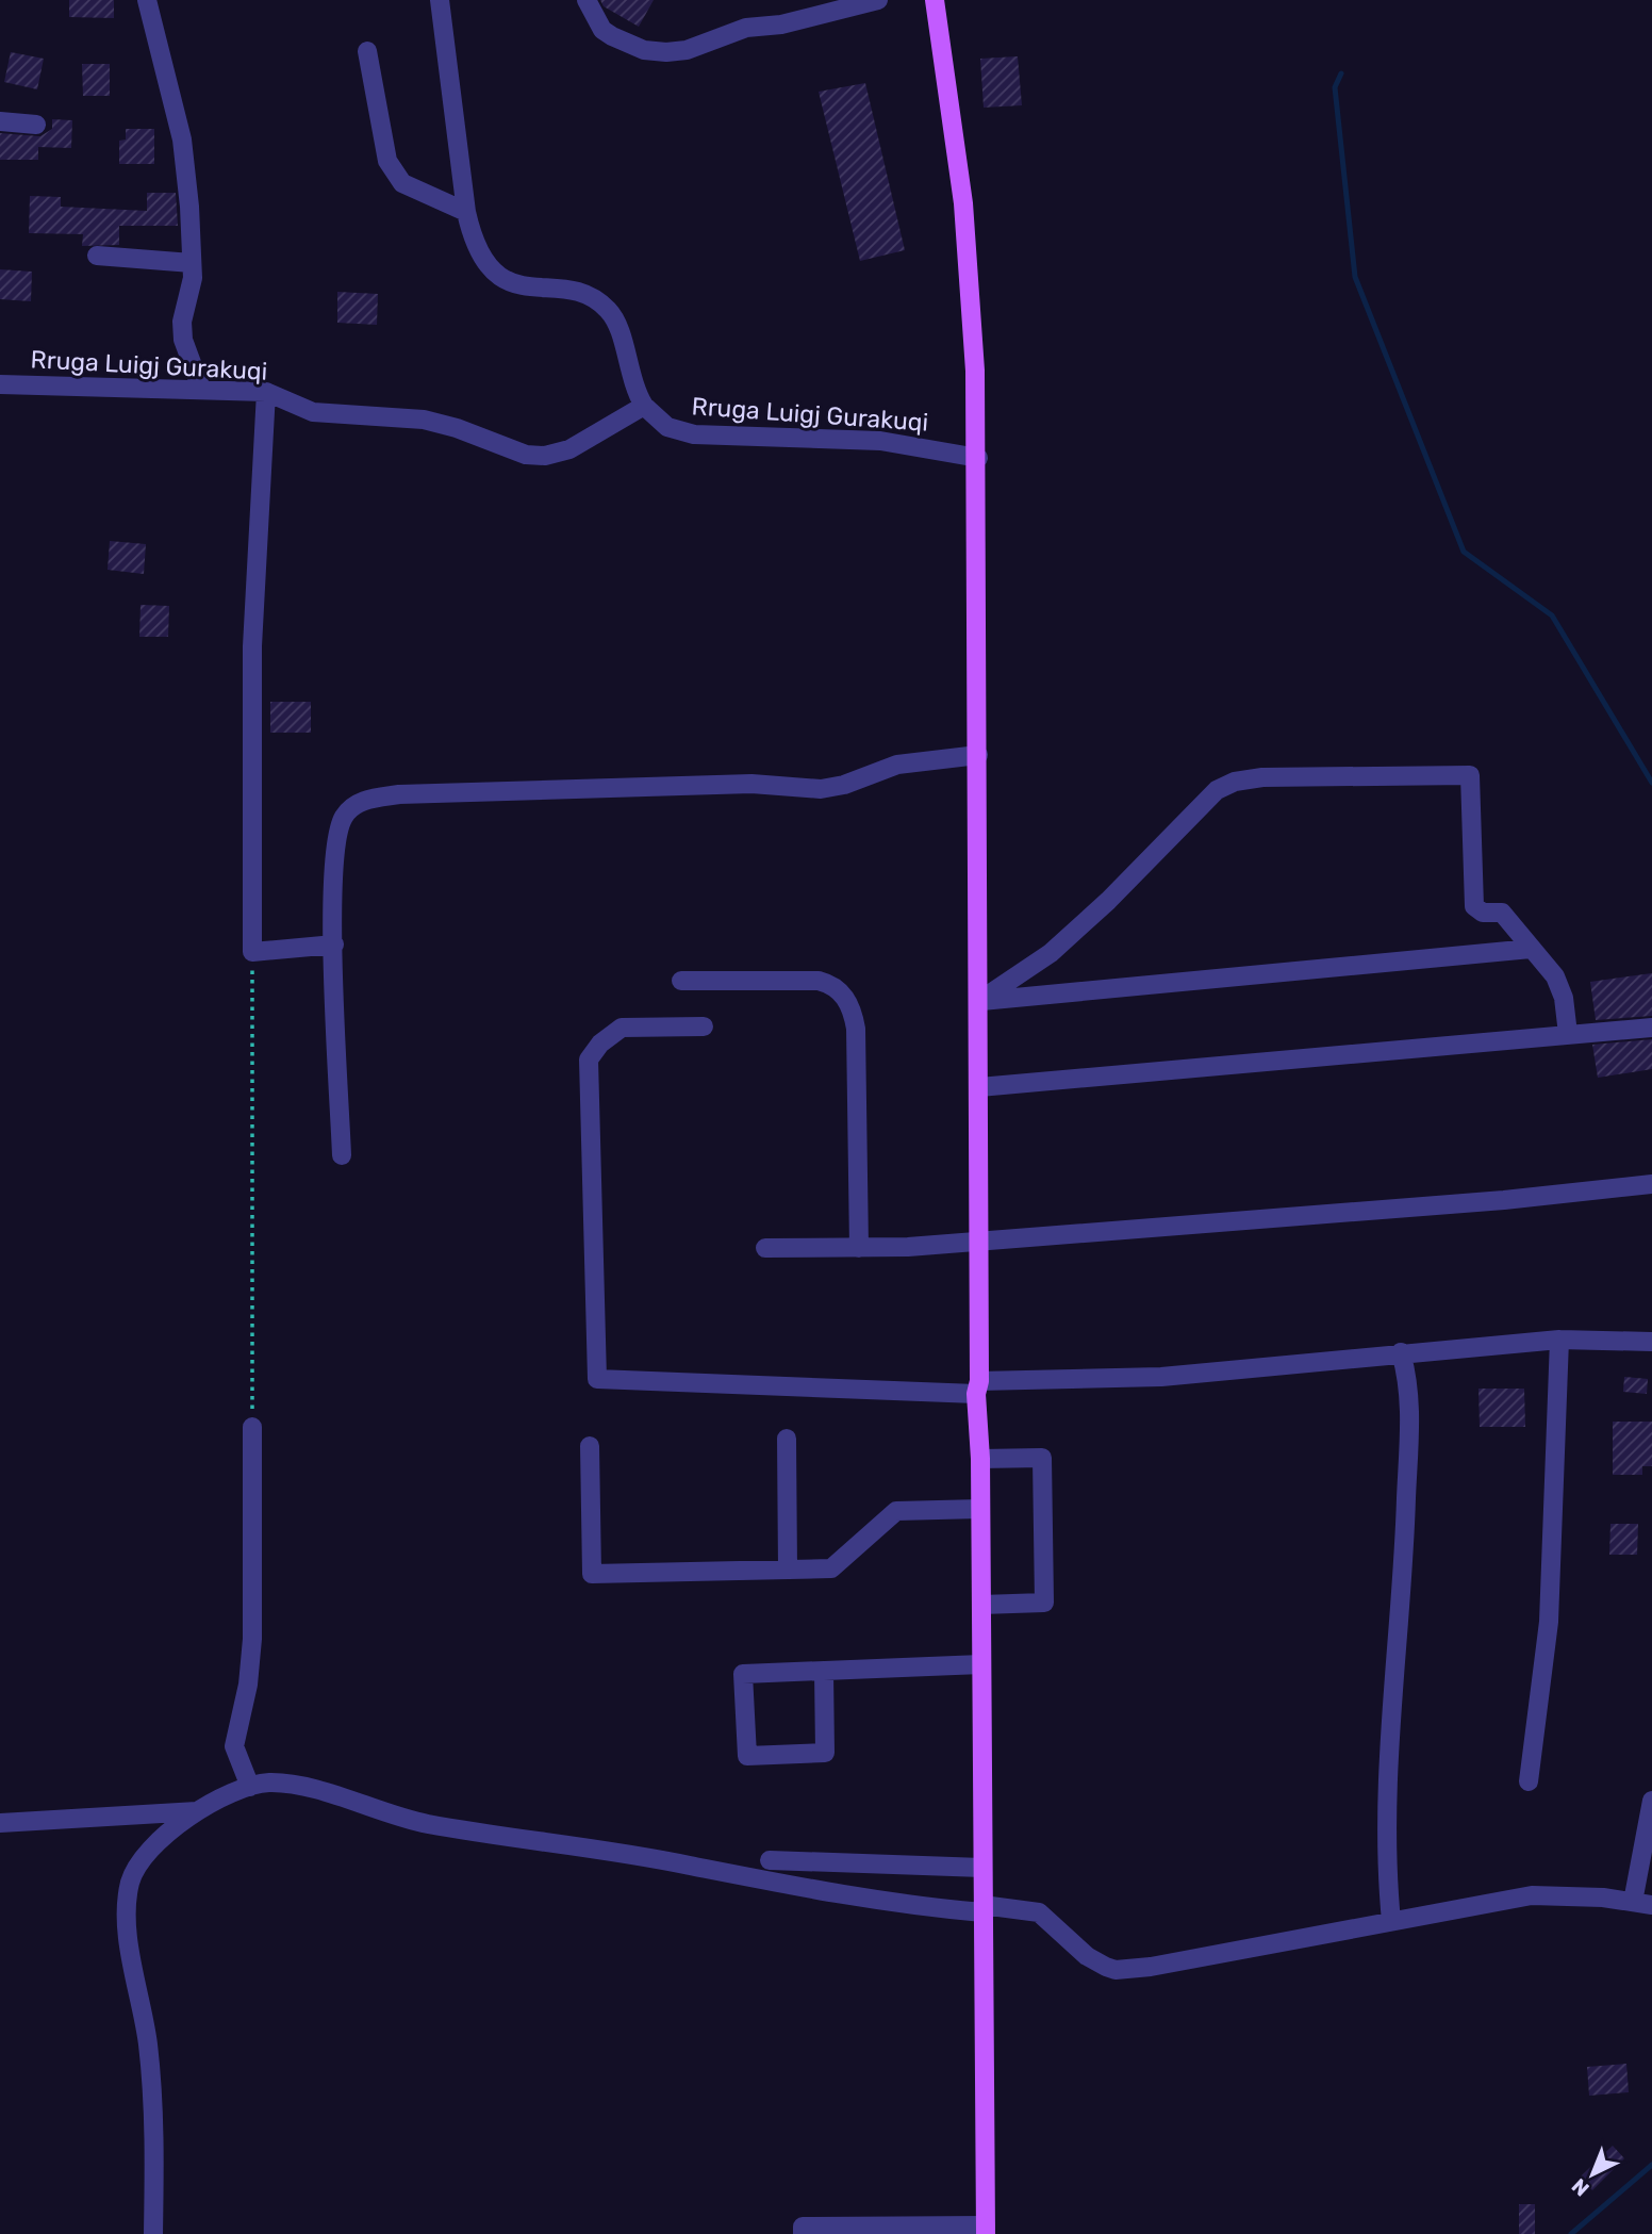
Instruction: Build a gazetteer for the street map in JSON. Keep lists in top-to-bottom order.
{
  "streets": {
    "street": ["Rruga Luigj Gurakuqi"]
  },
  "north": "bottom left"
}
